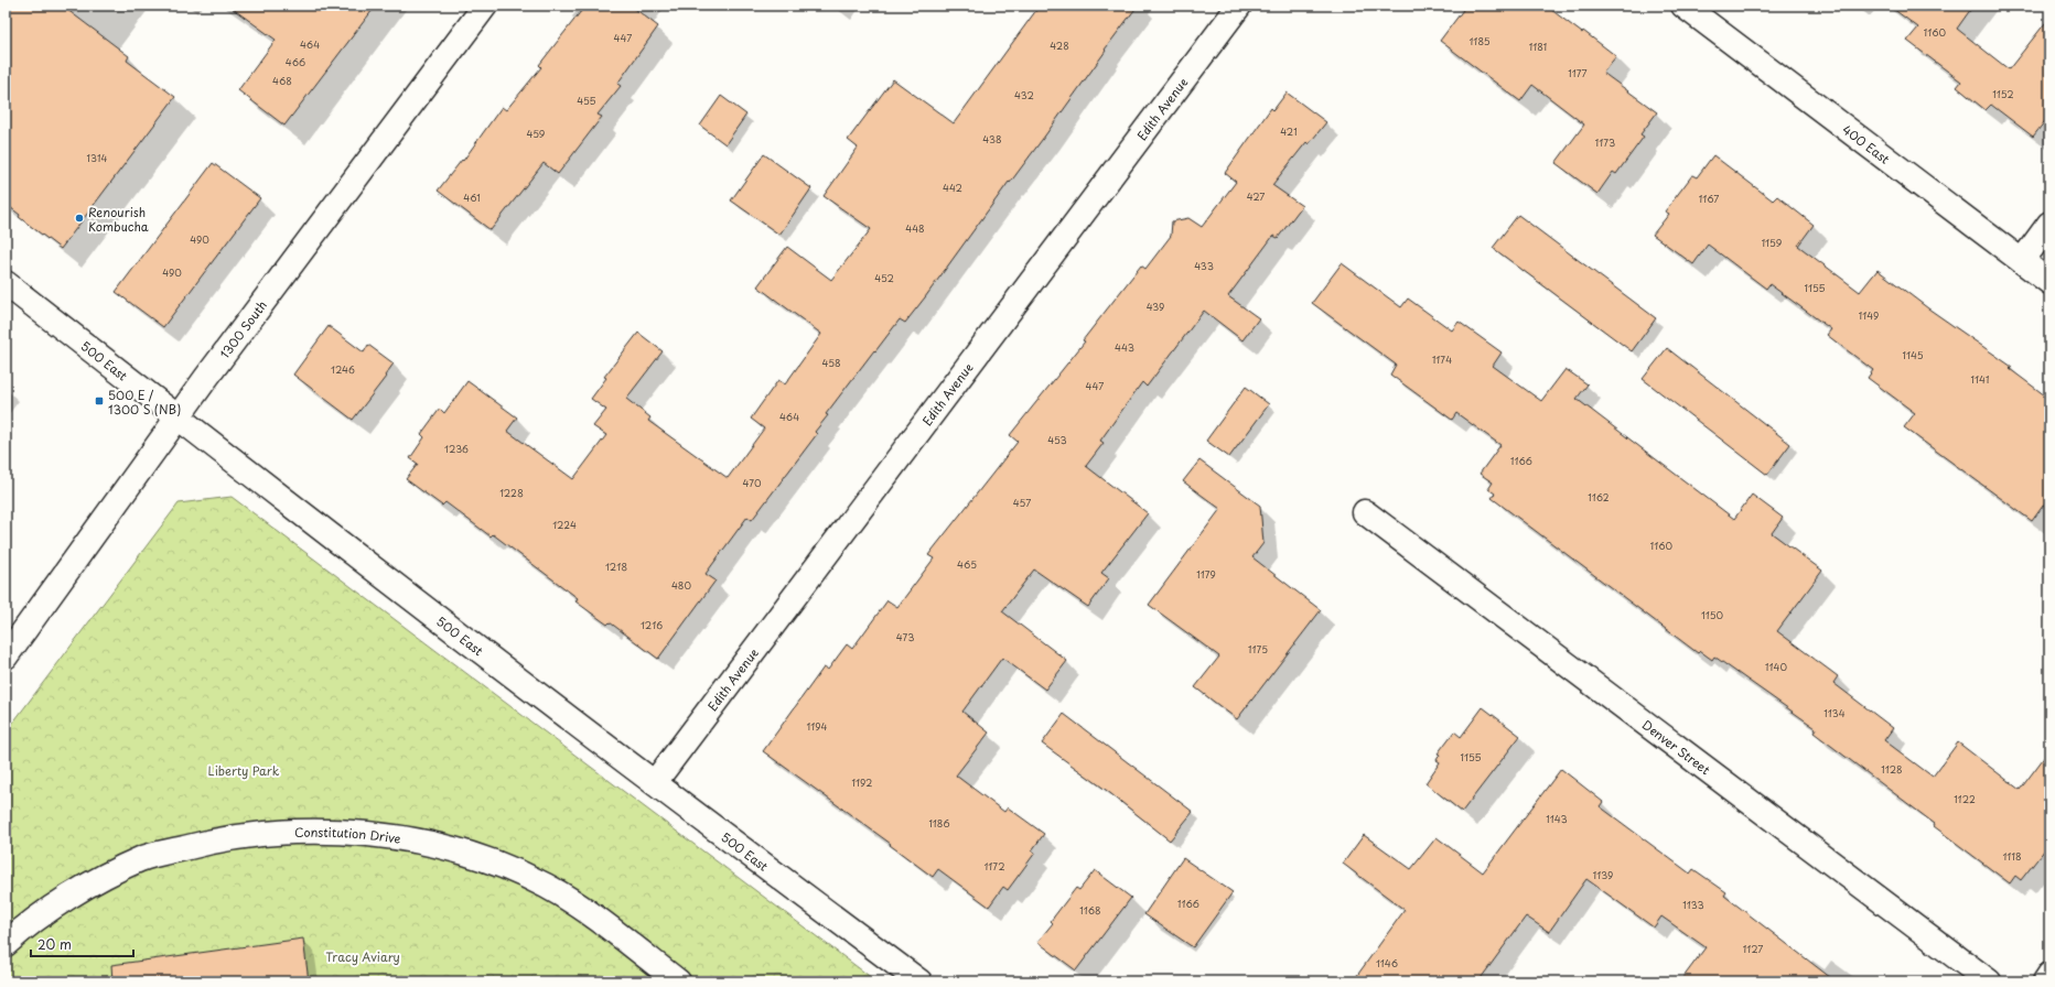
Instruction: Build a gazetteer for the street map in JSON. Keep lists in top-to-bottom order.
{
  "streets": {
    "street": [
      "Edith Avenue",
      "400 East",
      "1300 South",
      "500 East",
      "Denver Street",
      "Constitution Drive"
    ]
  },
  "crossings": [
    ["Edith Avenue", "500 East"],
    ["1300 South", "500 East"]
  ],
  "parks": ["Liberty Park", "Tracy Aviary"],
  "places": {
    "other": ["Renourish Kombucha"],
    "transit": ["500 E / 1300 S (NB)"]
  },
  "house_numbers": [
    "1160",
    "447",
    "1185",
    "464",
    "428",
    "1181",
    "466",
    "1177",
    "468",
    "1152",
    "432",
    "455",
    "421",
    "459",
    "438",
    "1173",
    "1314",
    "442",
    "427",
    "461",
    "1167",
    "448",
    "490",
    "1159",
    "433",
    "490",
    "452",
    "1155",
    "439",
    "1149",
    "443",
    "1145",
    "1174",
    "458",
    "1246",
    "1141",
    "447",
    "464",
    "453",
    "1236",
    "1166",
    "470",
    "1228",
    "1162",
    "457",
    "1224",
    "1160",
    "465",
    "1218",
    "1179",
    "480",
    "1150",
    "1216",
    "473",
    "1175",
    "1140",
    "1134",
    "1194",
    "1155",
    "1128",
    "1192",
    "1122",
    "1143",
    "1186",
    "1118",
    "1172",
    "1139",
    "1166",
    "1133",
    "1168",
    "1127",
    "1146"
  ],
  "scale_bar": "20 m"
}
